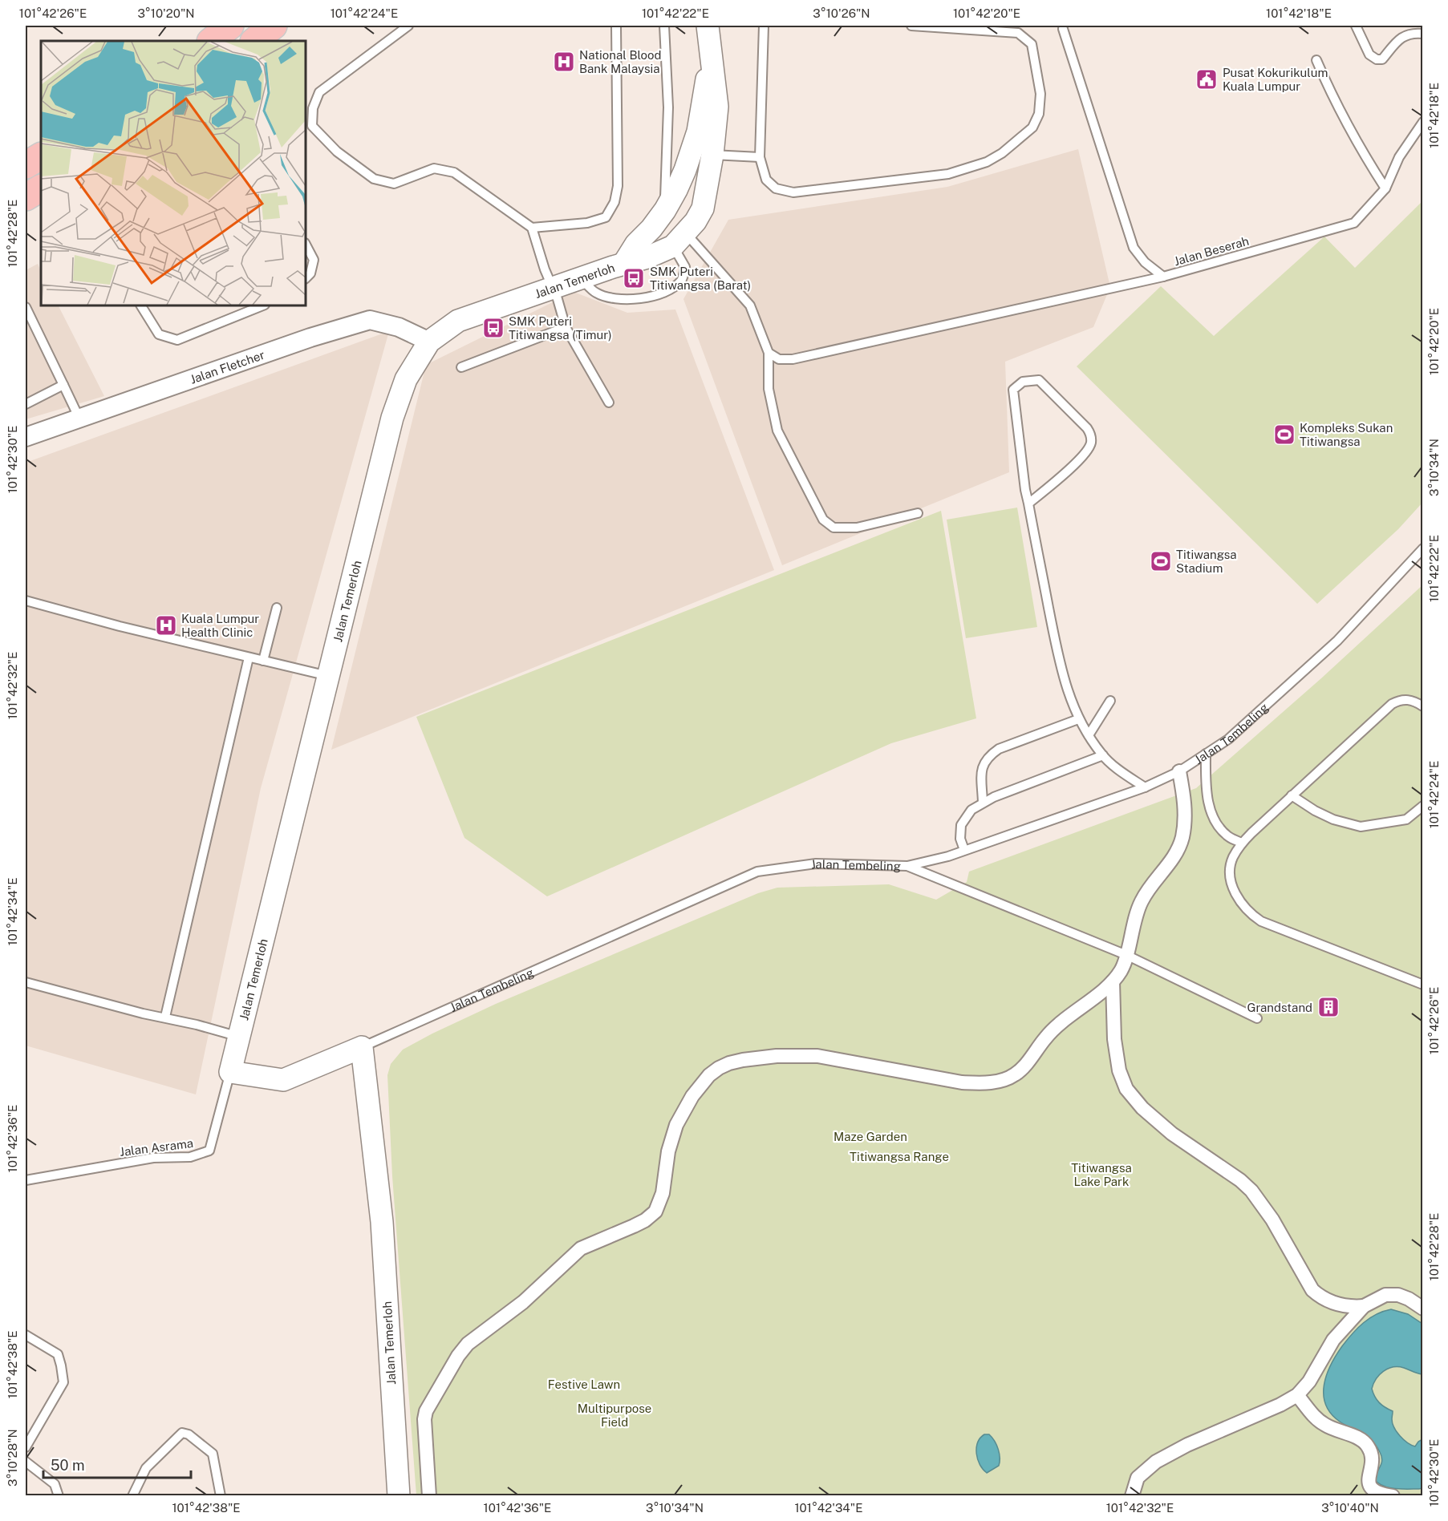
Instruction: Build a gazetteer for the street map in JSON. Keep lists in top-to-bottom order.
{
  "streets": {
    "street": ["Jalan Temerloh", "Jalan Fletcher", "Jalan Tembeling"],
    "lane": ["Jalan Beserah", "Jalan Asrama"]
  },
  "crossings": [
    ["Jalan Temerloh", "Jalan Fletcher"],
    ["Jalan Temerloh", "Jalan Tembeling"],
    ["Jalan Temerloh", "Jalan Asrama"],
    ["Jalan Tembeling", "Jalan Asrama"]
  ],
  "parks": [
    "Maze Garden",
    "Titiwangsa Range",
    "Titiwangsa Lake Park",
    "Festive Lawn",
    "Multipurpose Field"
  ],
  "places": {
    "hospital": ["National Blood Bank Malaysia", "Kuala Lumpur Health Clinic"],
    "public building": ["Pusat Kokurikulum Kuala Lumpur"],
    "bus stop": ["SMK Puteri Titiwangsa (Barat)", "SMK Puteri Titiwangsa (Timur)"],
    "sports": ["Kompleks Sukan Titiwangsa", "Titiwangsa Stadium"],
    "building": ["Grandstand"]
  },
  "scale_bar": "50 m",
  "coordinates": [
    "101°42'26\"E",
    "3°10'20\"N",
    "101°42'24\"E",
    "101°42'22\"E",
    "3°10'26\"N",
    "101°42'20\"E",
    "101°42'18\"E",
    "101°42'28\"E",
    "101°42'30\"E",
    "3°10'34\"N",
    "101°42'32\"E",
    "101°42'34\"E",
    "101°42'36\"E",
    "101°42'38\"E",
    "3°10'28\"N",
    "3°10'40\"N"
  ]
}
